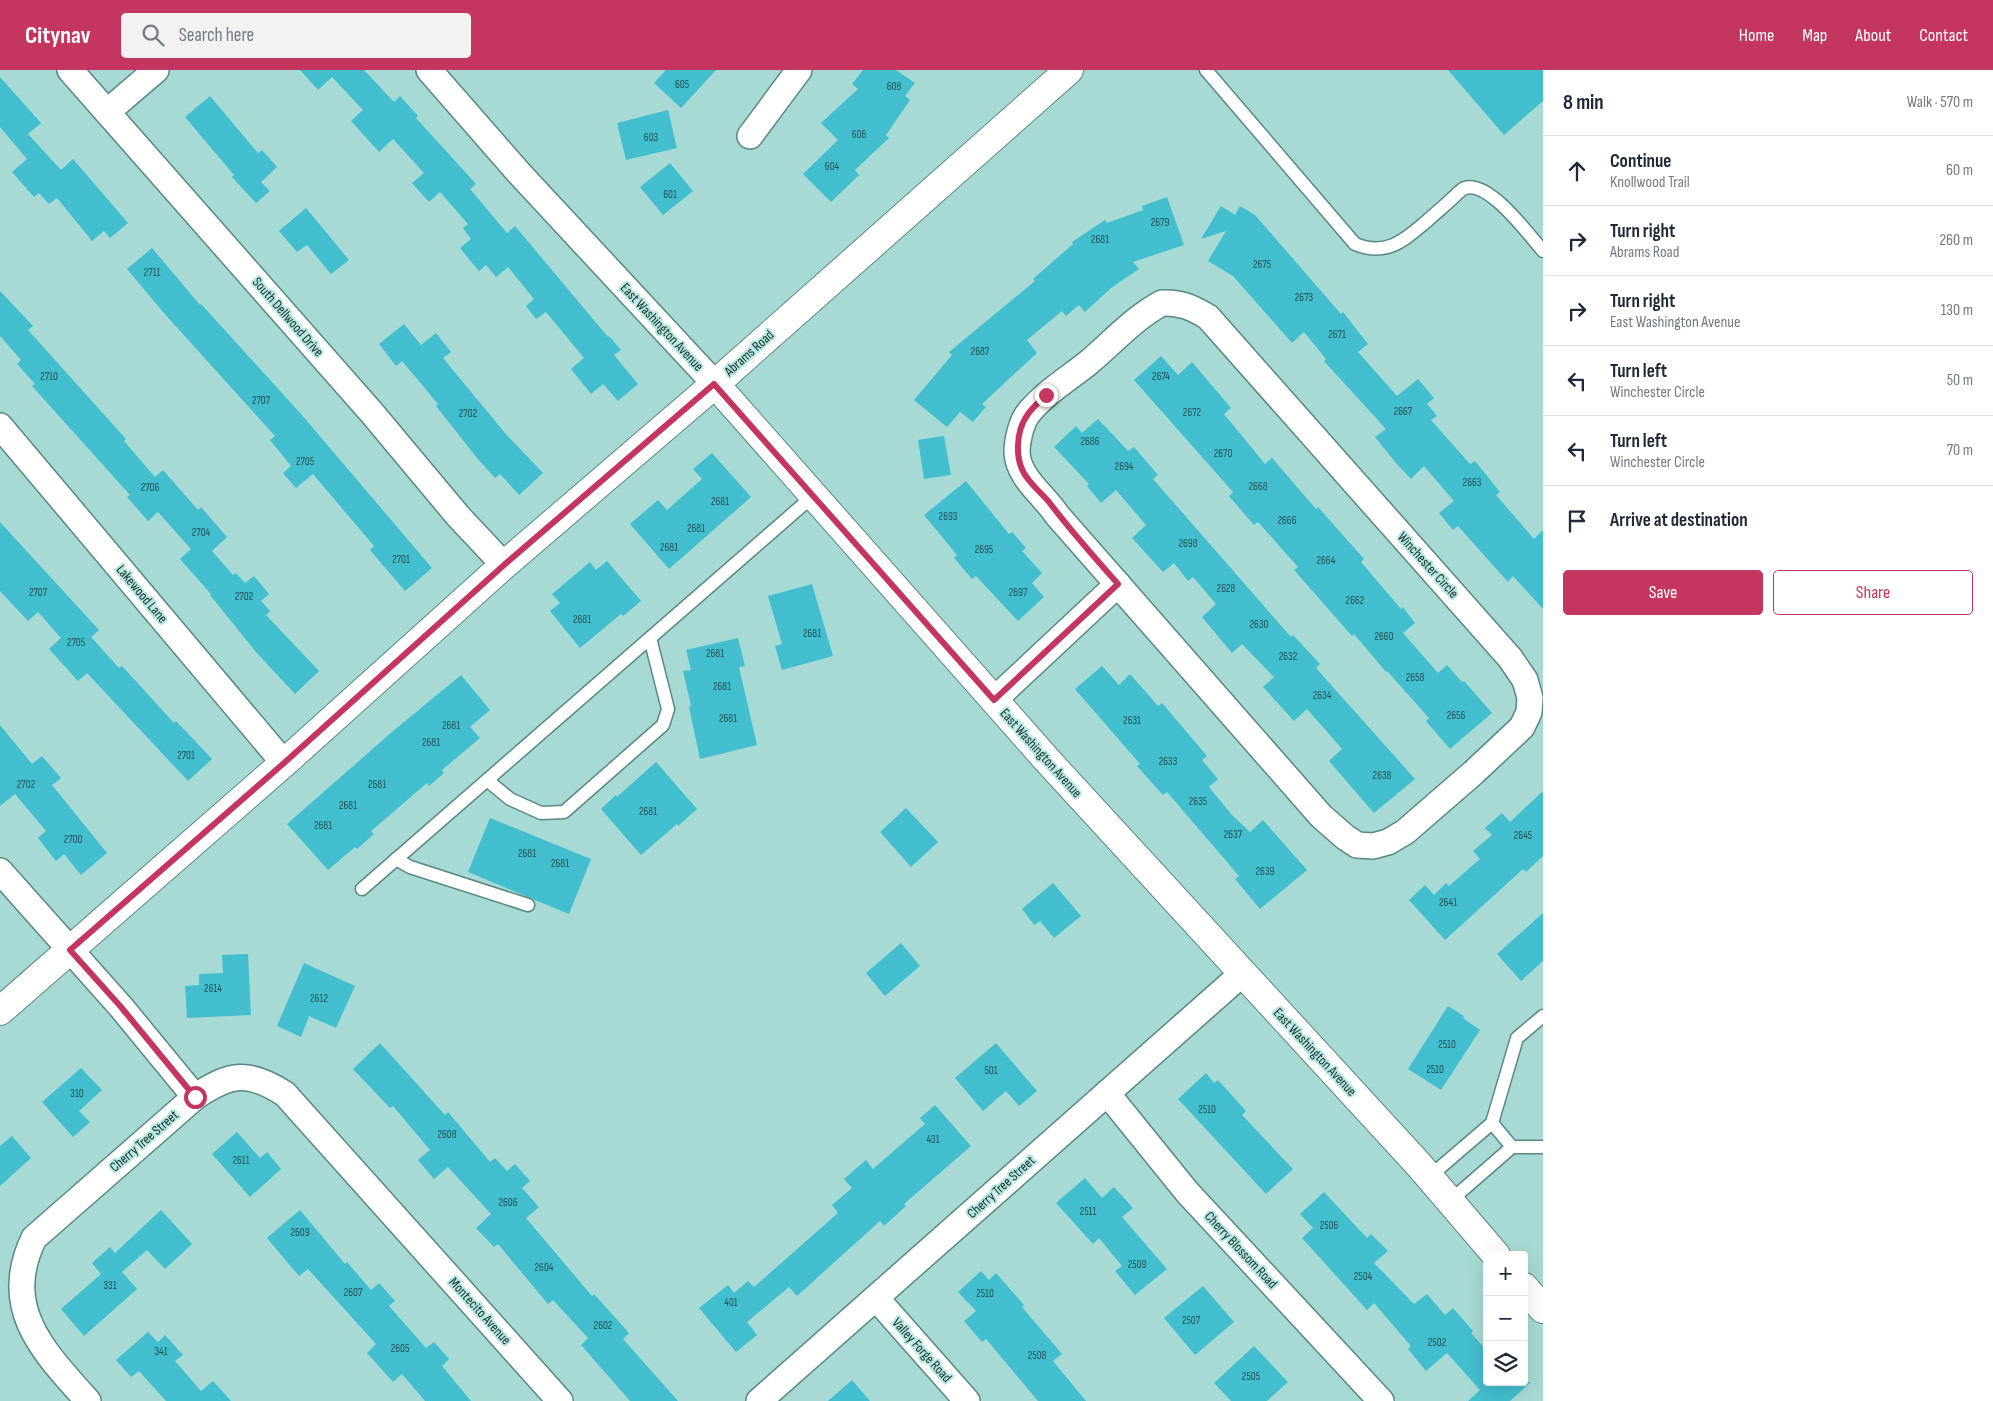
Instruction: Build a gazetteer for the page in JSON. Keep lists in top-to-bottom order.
{
  "streets": {
    "street": [
      "South Dellwood Drive",
      "East Washington Avenue",
      "Abrams Road",
      "Winchester Circle",
      "Lakewood Lane",
      "Cherry Tree Street",
      "Cherry Blossom Road",
      "Montecito Avenue",
      "Valley Forge Road"
    ]
  },
  "crossings": [
    ["South Dellwood Drive", "Abrams Road"],
    ["East Washington Avenue", "Abrams Road"],
    ["East Washington Avenue", "Cherry Tree Street"],
    ["Abrams Road", "Lakewood Lane"],
    ["Cherry Tree Street", "Cherry Blossom Road"],
    ["Cherry Tree Street", "Montecito Avenue"],
    ["Cherry Tree Street", "Valley Forge Road"]
  ],
  "house_numbers": [
    "605",
    "608",
    "606",
    "603",
    "604",
    "601",
    "2679",
    "2681",
    "2675",
    "2711",
    "2673",
    "2671",
    "2687",
    "2710",
    "2674",
    "2707",
    "2667",
    "2672",
    "2702",
    "2686",
    "2670",
    "2705",
    "2694",
    "2663",
    "2668",
    "2706",
    "2681",
    "2693",
    "2666",
    "2681",
    "2704",
    "2698",
    "2681",
    "2695",
    "2701",
    "2664",
    "2628",
    "2707",
    "2697",
    "2702",
    "2662",
    "2681",
    "2630",
    "2681",
    "2660",
    "2705",
    "2681",
    "2632",
    "2658",
    "2681",
    "2634",
    "2656",
    "2681",
    "2631",
    "2681",
    "2681",
    "2701",
    "2633",
    "2638",
    "2702",
    "2681",
    "2635",
    "2681",
    "2681",
    "2681",
    "2637",
    "2645",
    "2700",
    "2681",
    "2681",
    "2639",
    "2641",
    "2614",
    "2612",
    "2510",
    "2510",
    "501",
    "310",
    "2510",
    "2608",
    "431",
    "2611",
    "2606",
    "2511",
    "2506",
    "2609",
    "2509",
    "2604",
    "2504",
    "331",
    "2607",
    "2510",
    "401",
    "2507",
    "2602",
    "2502",
    "2605",
    "341",
    "2508",
    "2505"
  ],
  "page": {
    "header": "Citynav",
    "search": "Search here",
    "nav": [
      "Home",
      "Map",
      "About",
      "Contact"
    ],
    "heading": ["8 min", "Walk · 570 m"],
    "list": [
      ["Continue", "Knollwood Trail", "60 m"],
      ["Turn right", "Abrams Road", "260 m"],
      ["Turn right", "East Washington Avenue", "130 m"],
      ["Turn left", "Winchester Circle", "50 m"],
      ["Turn left", "Winchester Circle", "70 m"],
      "Arrive at destination"
    ],
    "buttons": ["Save", "Share"],
    "map_buttons": ["+", "−"]
  }
}
